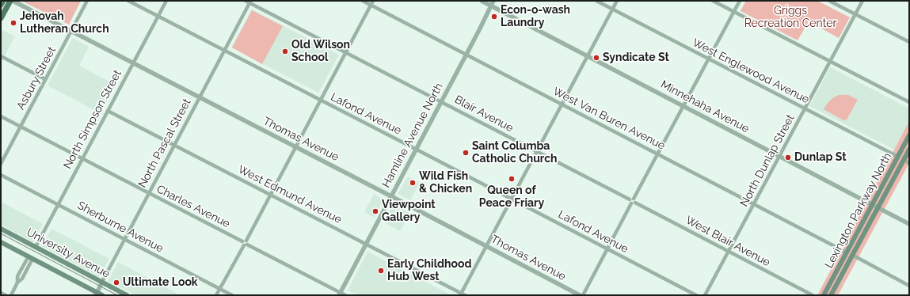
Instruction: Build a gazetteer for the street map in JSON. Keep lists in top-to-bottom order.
{
  "streets": {
    "main road": ["Lexington Parkway North", "University Avenue"],
    "street": [
      "West Englewood Avenue",
      "Asbury Street",
      "Minnehaha Avenue",
      "Lafond Avenue",
      "Blair Avenue",
      "West Van Buren Avenue",
      "North Simpson Street",
      "Hamline Avenue North",
      "Thomas Avenue",
      "North Pascal Street",
      "North Dunlap Street",
      "West Edmund Avenue",
      "Charles Avenue",
      "Sherburne Avenue",
      "West Blair Avenue"
    ]
  },
  "crossings": [
    ["West Englewood Avenue", "North Dunlap Street"],
    ["West Englewood Avenue", "Lexington Parkway North"],
    ["Asbury Street", "Thomas Avenue"],
    ["Asbury Street", "Charles Avenue"],
    ["Minnehaha Avenue", "Hamline Avenue North"],
    ["Minnehaha Avenue", "North Dunlap Street"],
    ["Minnehaha Avenue", "Lexington Parkway North"],
    ["Lafond Avenue", "North Simpson Street"],
    ["Lafond Avenue", "Hamline Avenue North"],
    ["Lafond Avenue", "North Pascal Street"],
    ["Blair Avenue", "Hamline Avenue North"],
    ["Blair Avenue", "North Pascal Street"],
    ["Blair Avenue", "West Blair Avenue"],
    ["West Van Buren Avenue", "Hamline Avenue North"],
    ["West Van Buren Avenue", "North Dunlap Street"],
    ["West Van Buren Avenue", "Lexington Parkway North"],
    ["North Simpson Street", "Thomas Avenue"],
    ["North Simpson Street", "West Edmund Avenue"],
    ["North Simpson Street", "Charles Avenue"],
    ["North Simpson Street", "Sherburne Avenue"],
    ["North Simpson Street", "University Avenue"],
    ["Hamline Avenue North", "Thomas Avenue"],
    ["Hamline Avenue North", "West Edmund Avenue"],
    ["Hamline Avenue North", "Charles Avenue"],
    ["Thomas Avenue", "North Pascal Street"],
    ["North Pascal Street", "West Edmund Avenue"],
    ["North Pascal Street", "Charles Avenue"],
    ["North Pascal Street", "Sherburne Avenue"],
    ["North Pascal Street", "University Avenue"],
    ["North Dunlap Street", "West Blair Avenue"]
  ],
  "parks": ["Griggs Recreation Center"],
  "places": [
    "Econ-o-wash Laundry",
    "Jehovah Lutheran Church",
    "Old Wilson School",
    "Syndicate St",
    "Saint Columba Catholic Church",
    "Dunlap St",
    "Queen of Peace Friary",
    "Wild Fish & Chicken",
    "Viewpoint Gallery",
    "Early Childhood Hub West",
    "Ultimate Look"
  ]
}
